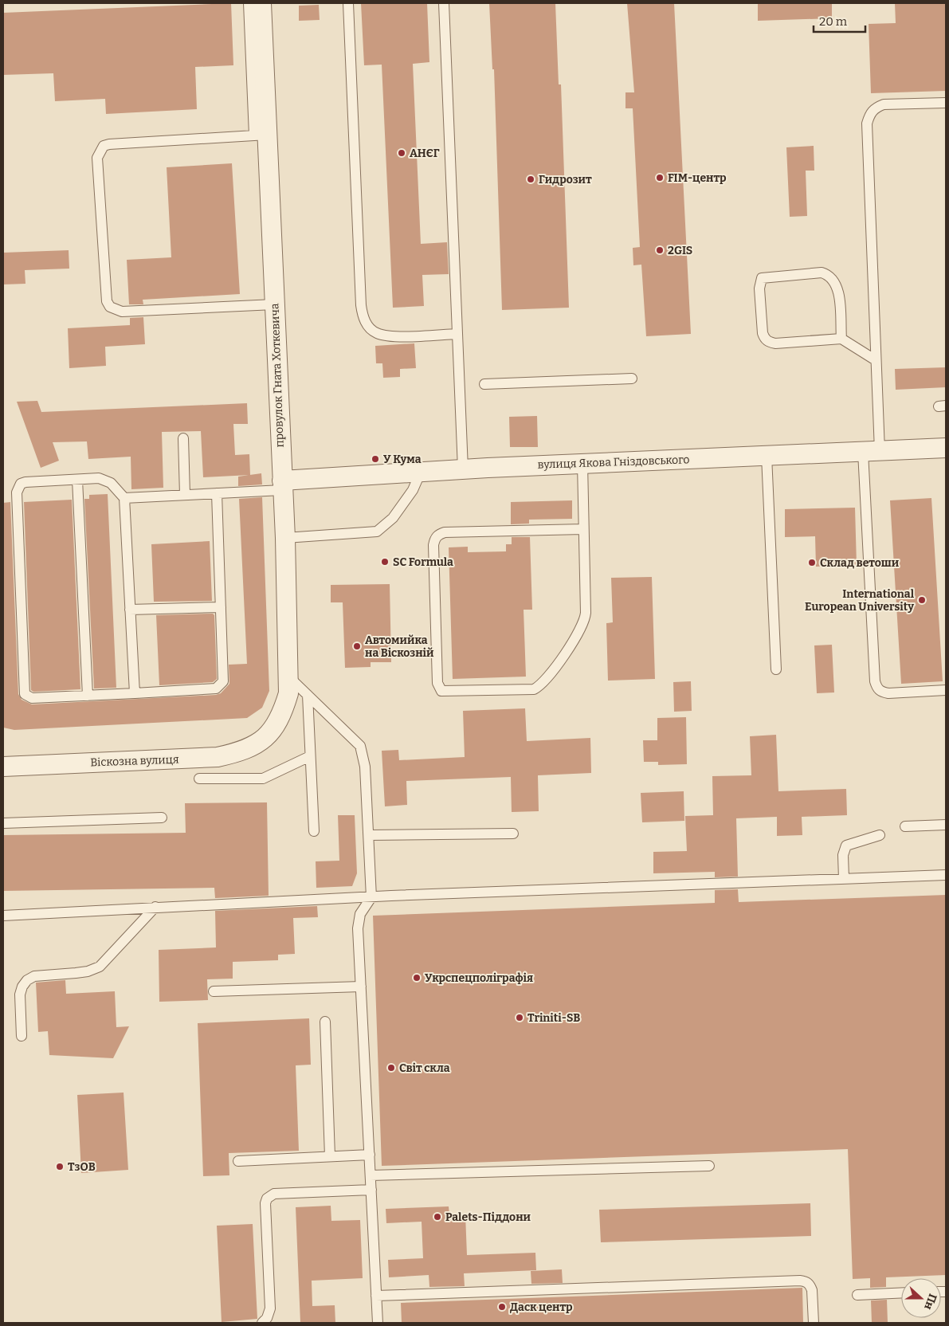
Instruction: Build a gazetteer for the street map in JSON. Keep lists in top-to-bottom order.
{
  "streets": {
    "street": ["провулок Гната Хоткевича", "вулиця Якова Гніздовського", "Віскозна вулиця"]
  },
  "crossings": [
    ["провулок Гната Хоткевича", "вулиця Якова Гніздовського"],
    ["провулок Гната Хоткевича", "Віскозна вулиця"]
  ],
  "places": [
    "АНЄГ",
    "FIM-центр",
    "Гидрозит",
    "2GIS",
    "У Кума",
    "SC Formula",
    "Склад ветоши",
    "International European University",
    "Автомийка на Віскозній",
    "Укрспецполіграфія",
    "Triniti-SB",
    "Світ скла",
    "ТзОВ",
    "Palets-Піддони",
    "Даск центр"
  ],
  "scale_bar": "20 m",
  "north": "right"
}
